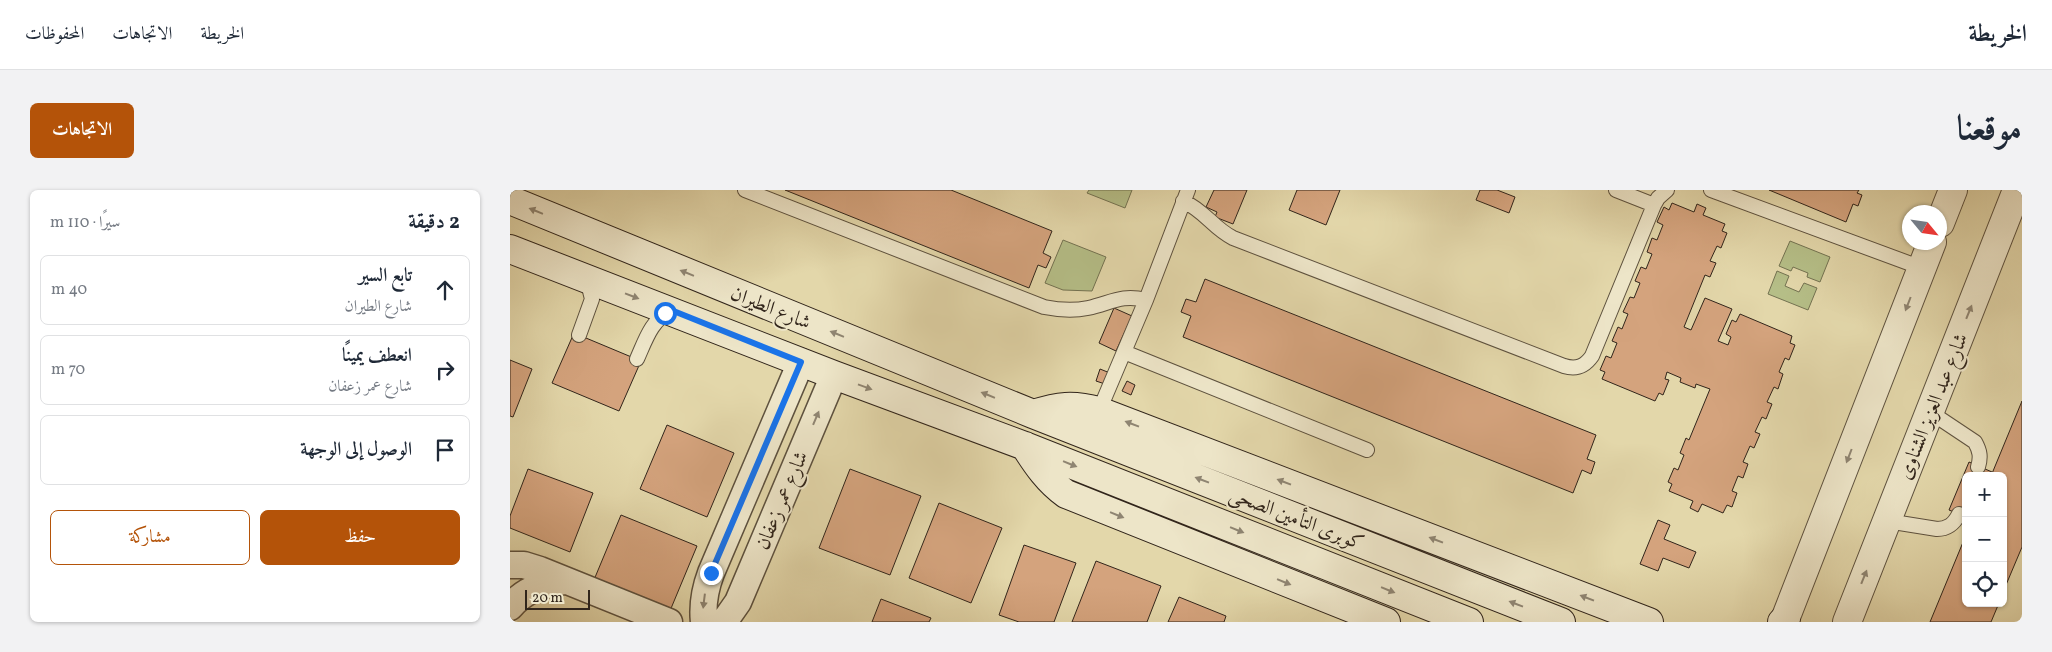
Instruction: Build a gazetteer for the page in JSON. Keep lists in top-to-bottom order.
{
  "streets": {
    "main road": ["شارع الطيران", "شارع عبد العزيز الشناوى", "كوبرى التأمين الصحى"],
    "street": ["شارع عمر زعفان"]
  },
  "crossings": [
    ["شارع الطيران", "شارع عمر زعفان"],
    ["شارع الطيران", "كوبرى التأمين الصحى"]
  ],
  "scale_bar": "20 m",
  "north": "bottom right",
  "page": {
    "header": "الخريطة",
    "nav": ["الخريطة", "الاتجاهات", "المحفوظات"],
    "title": "موقعنا",
    "buttons": [
      "الاتجاهات",
      ["حفظ", "مشاركة"]
    ],
    "heading": ["2 دقيقة", "سيرًا · 110 m"],
    "list": [
      ["تابع السير", "شارع الطيران", "40 m"],
      ["انعطف يمينًا", "شارع عمر زعفان", "70 m"],
      "الوصول إلى الوجهة"
    ],
    "map_buttons": ["+", "−"],
    "scale": "20 m"
  }
}
